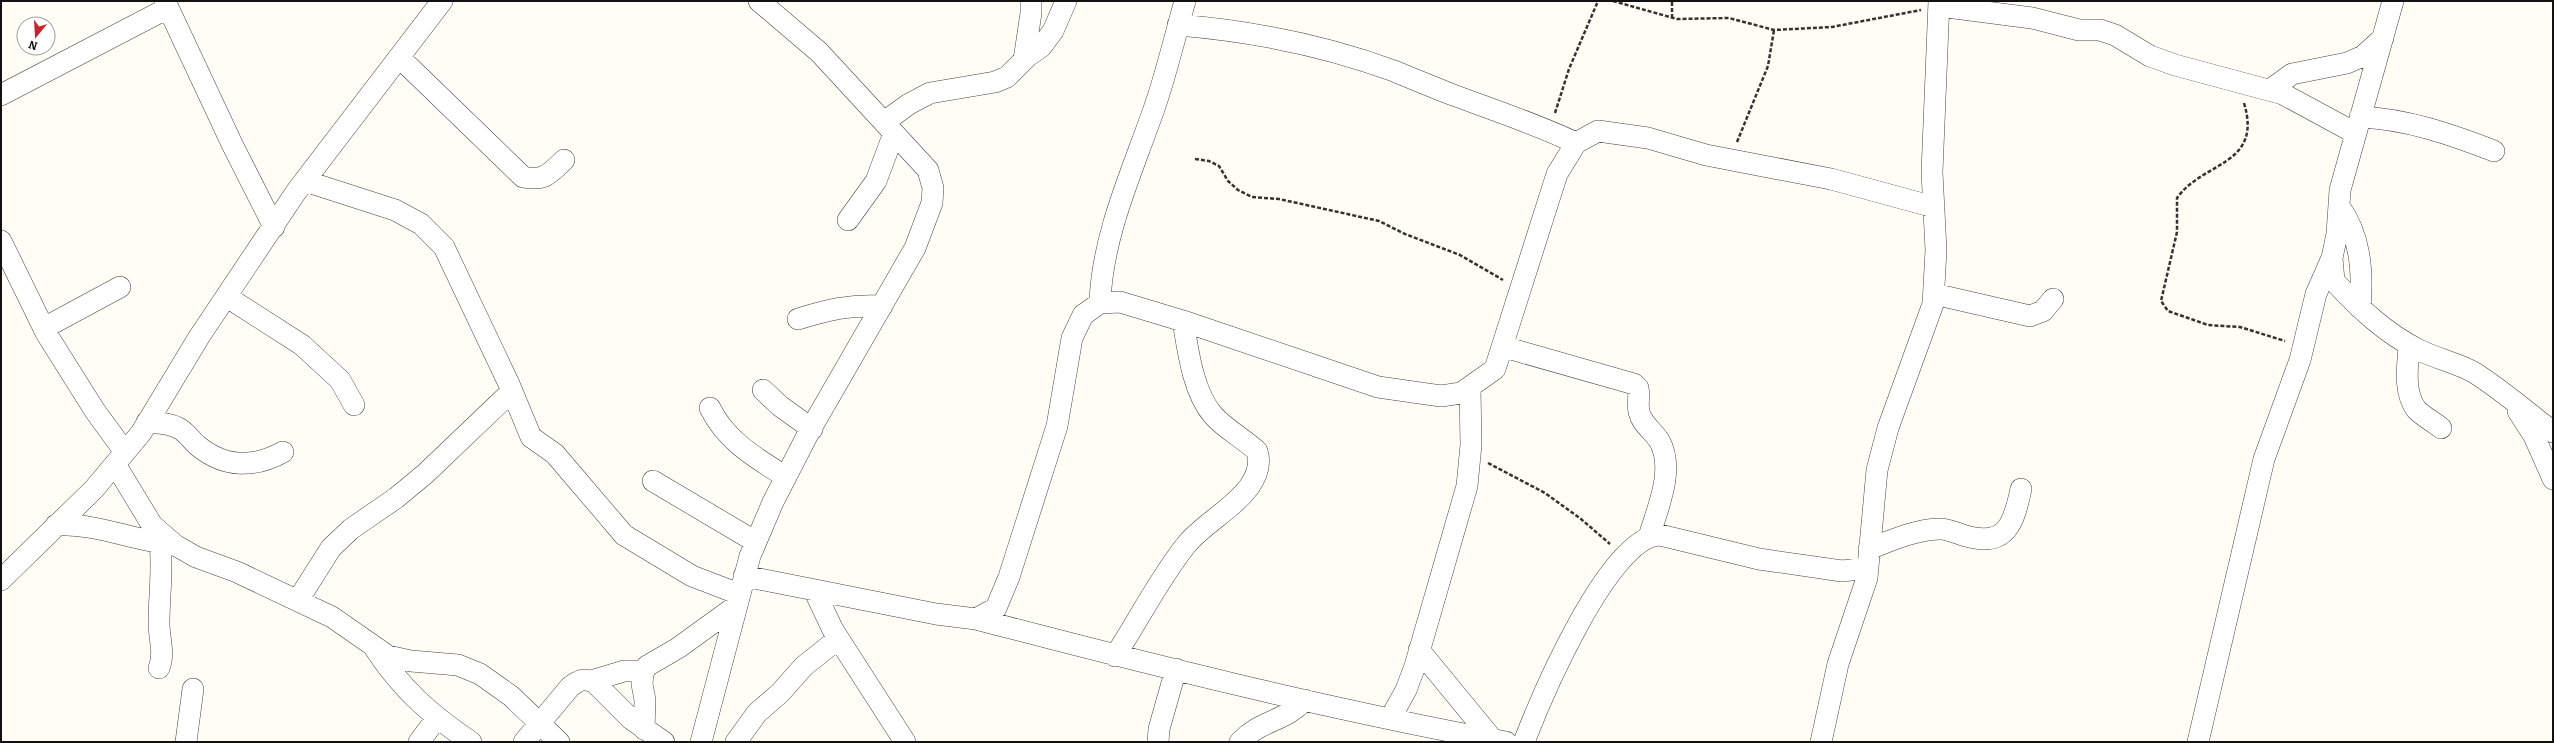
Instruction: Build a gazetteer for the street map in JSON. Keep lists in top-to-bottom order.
{
  "north": "bottom"
}
